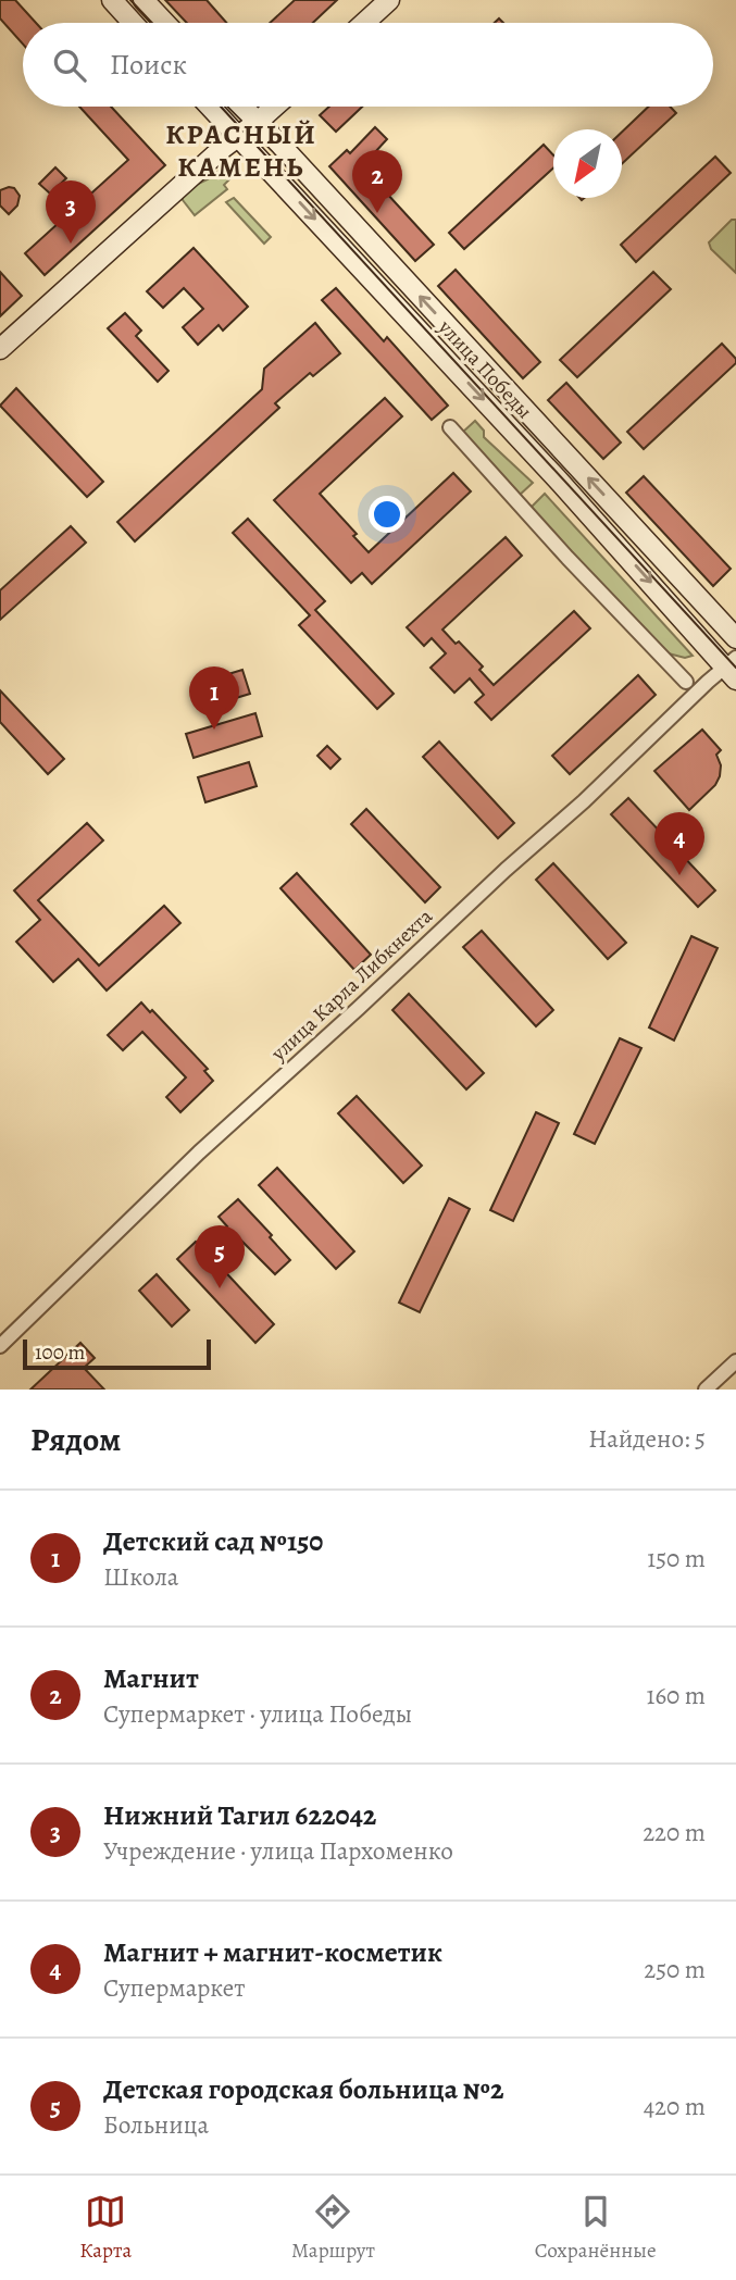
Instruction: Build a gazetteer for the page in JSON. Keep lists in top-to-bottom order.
{
  "streets": {
    "main road": ["улица Победы"],
    "street": ["улица Карла Либкнехта"]
  },
  "crossings": [
    ["улица Победы", "улица Карла Либкнехта"]
  ],
  "districts": ["КРАСНЫЙ КАМЕНЬ"],
  "scale_bar": "100 m",
  "north": "bottom left",
  "page": {
    "search": "Поиск",
    "pins": [
      "2",
      "3",
      "1",
      "4",
      "5"
    ],
    "scale": "100 m",
    "heading": ["Рядом", "Найдено: 5"],
    "list": [
      {
        "mark": "1",
        "name": "Детский сад №150",
        "note": "Школа",
        "value": "150 m"
      },
      {
        "mark": "2",
        "name": "Магнит",
        "note": "Супермаркет · улица Победы",
        "value": "160 m"
      },
      {
        "mark": "3",
        "name": "Нижний Тагил 622042",
        "note": "Учреждение · улица Пархоменко",
        "value": "220 m"
      },
      {
        "mark": "4",
        "name": "Магнит + магнит-косметик",
        "note": "Супермаркет",
        "value": "250 m"
      },
      {
        "mark": "5",
        "name": "Детская городская больница №2",
        "note": "Больница",
        "value": "420 m"
      }
    ],
    "nav": ["Карта", "Маршрут", "Сохранённые"]
  }
}
